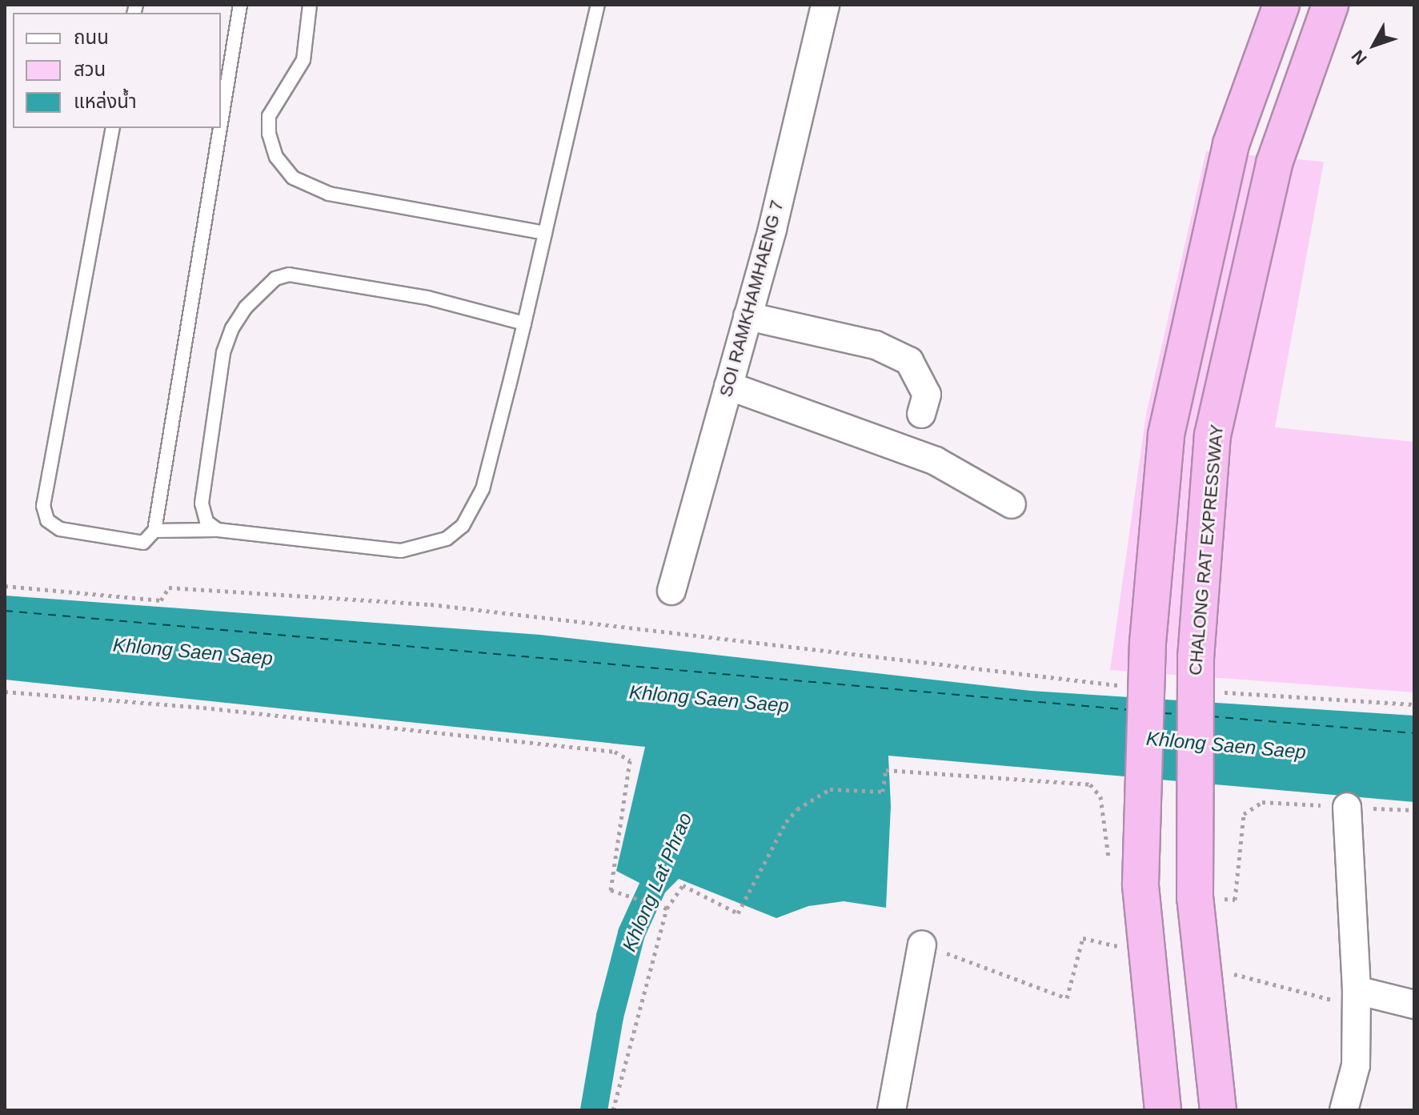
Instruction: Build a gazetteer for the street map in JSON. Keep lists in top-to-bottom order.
{
  "streets": {
    "highway": ["CHALONG RAT EXPRESSWAY"],
    "street": ["SOI RAMKHAMHAENG 7"]
  },
  "water": ["Khlong Saen Saep", "Khlong Lat Phrao"],
  "legend": ["ถนน", "สวน", "แหล่งน้ำ"],
  "north": "bottom left"
}
